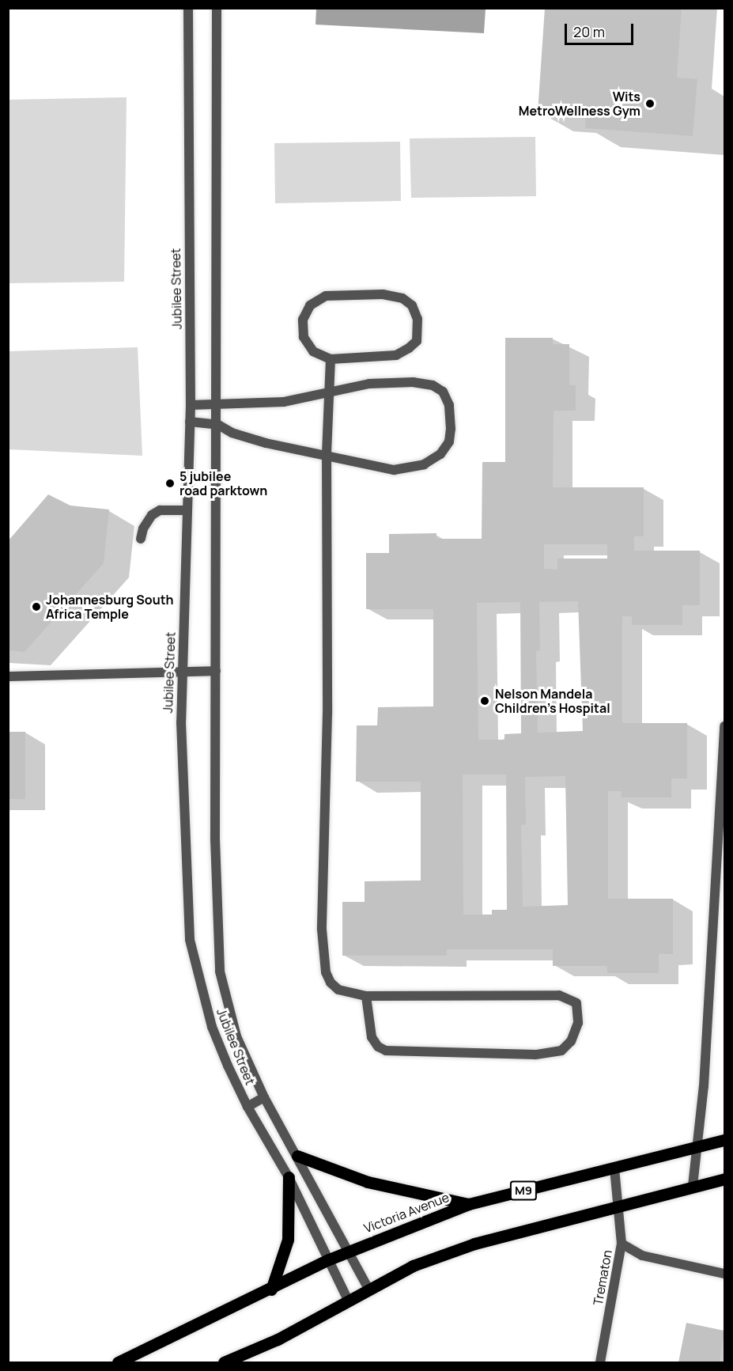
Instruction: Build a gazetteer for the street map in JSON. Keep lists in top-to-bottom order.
{
  "streets": {
    "main road": ["M9", "Victoria Avenue"],
    "street": ["Jubilee Street", "Trematon"]
  },
  "crossings": [
    ["Jubilee Street", "Victoria Avenue"],
    ["Victoria Avenue", "Trematon"]
  ],
  "places": [
    "Wits MetroWellness Gym",
    "5 jubilee road parktown",
    "Johannesburg South Africa Temple",
    "Nelson Mandela Children's Hospital"
  ],
  "scale_bar": "20 m"
}
